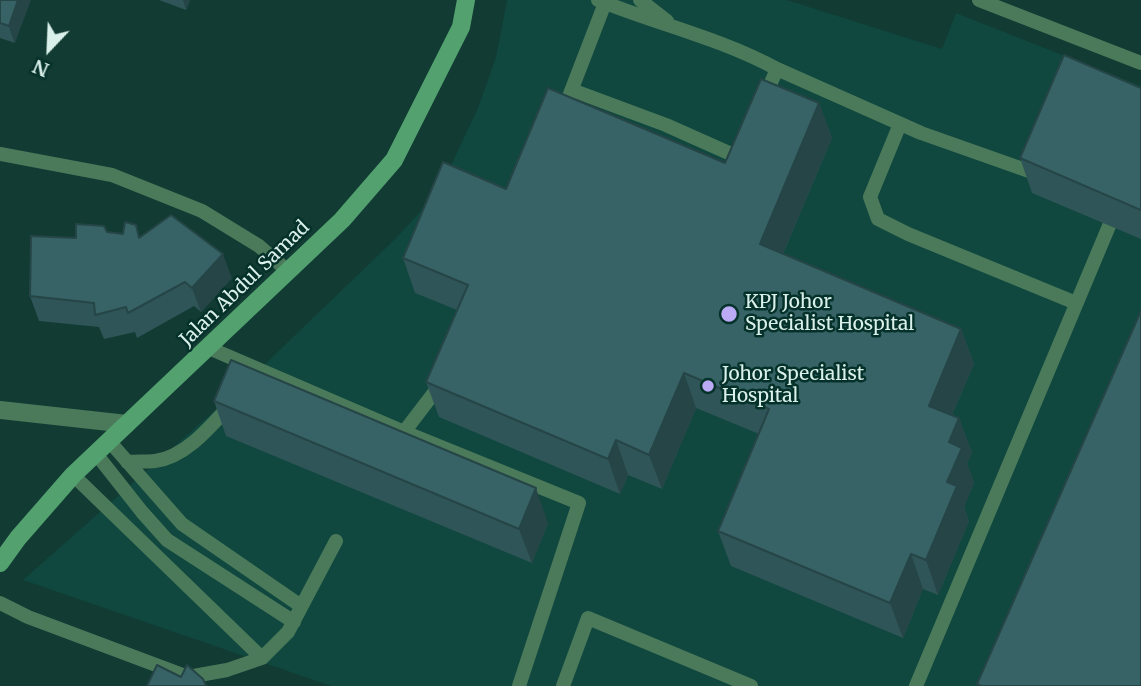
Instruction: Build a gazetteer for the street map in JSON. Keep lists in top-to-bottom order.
{
  "streets": {
    "street": ["Jalan Abdul Samad"]
  },
  "places": ["KPJ Johor Specialist Hospital", "Johor Specialist Hospital"],
  "north": "bottom left"
}
